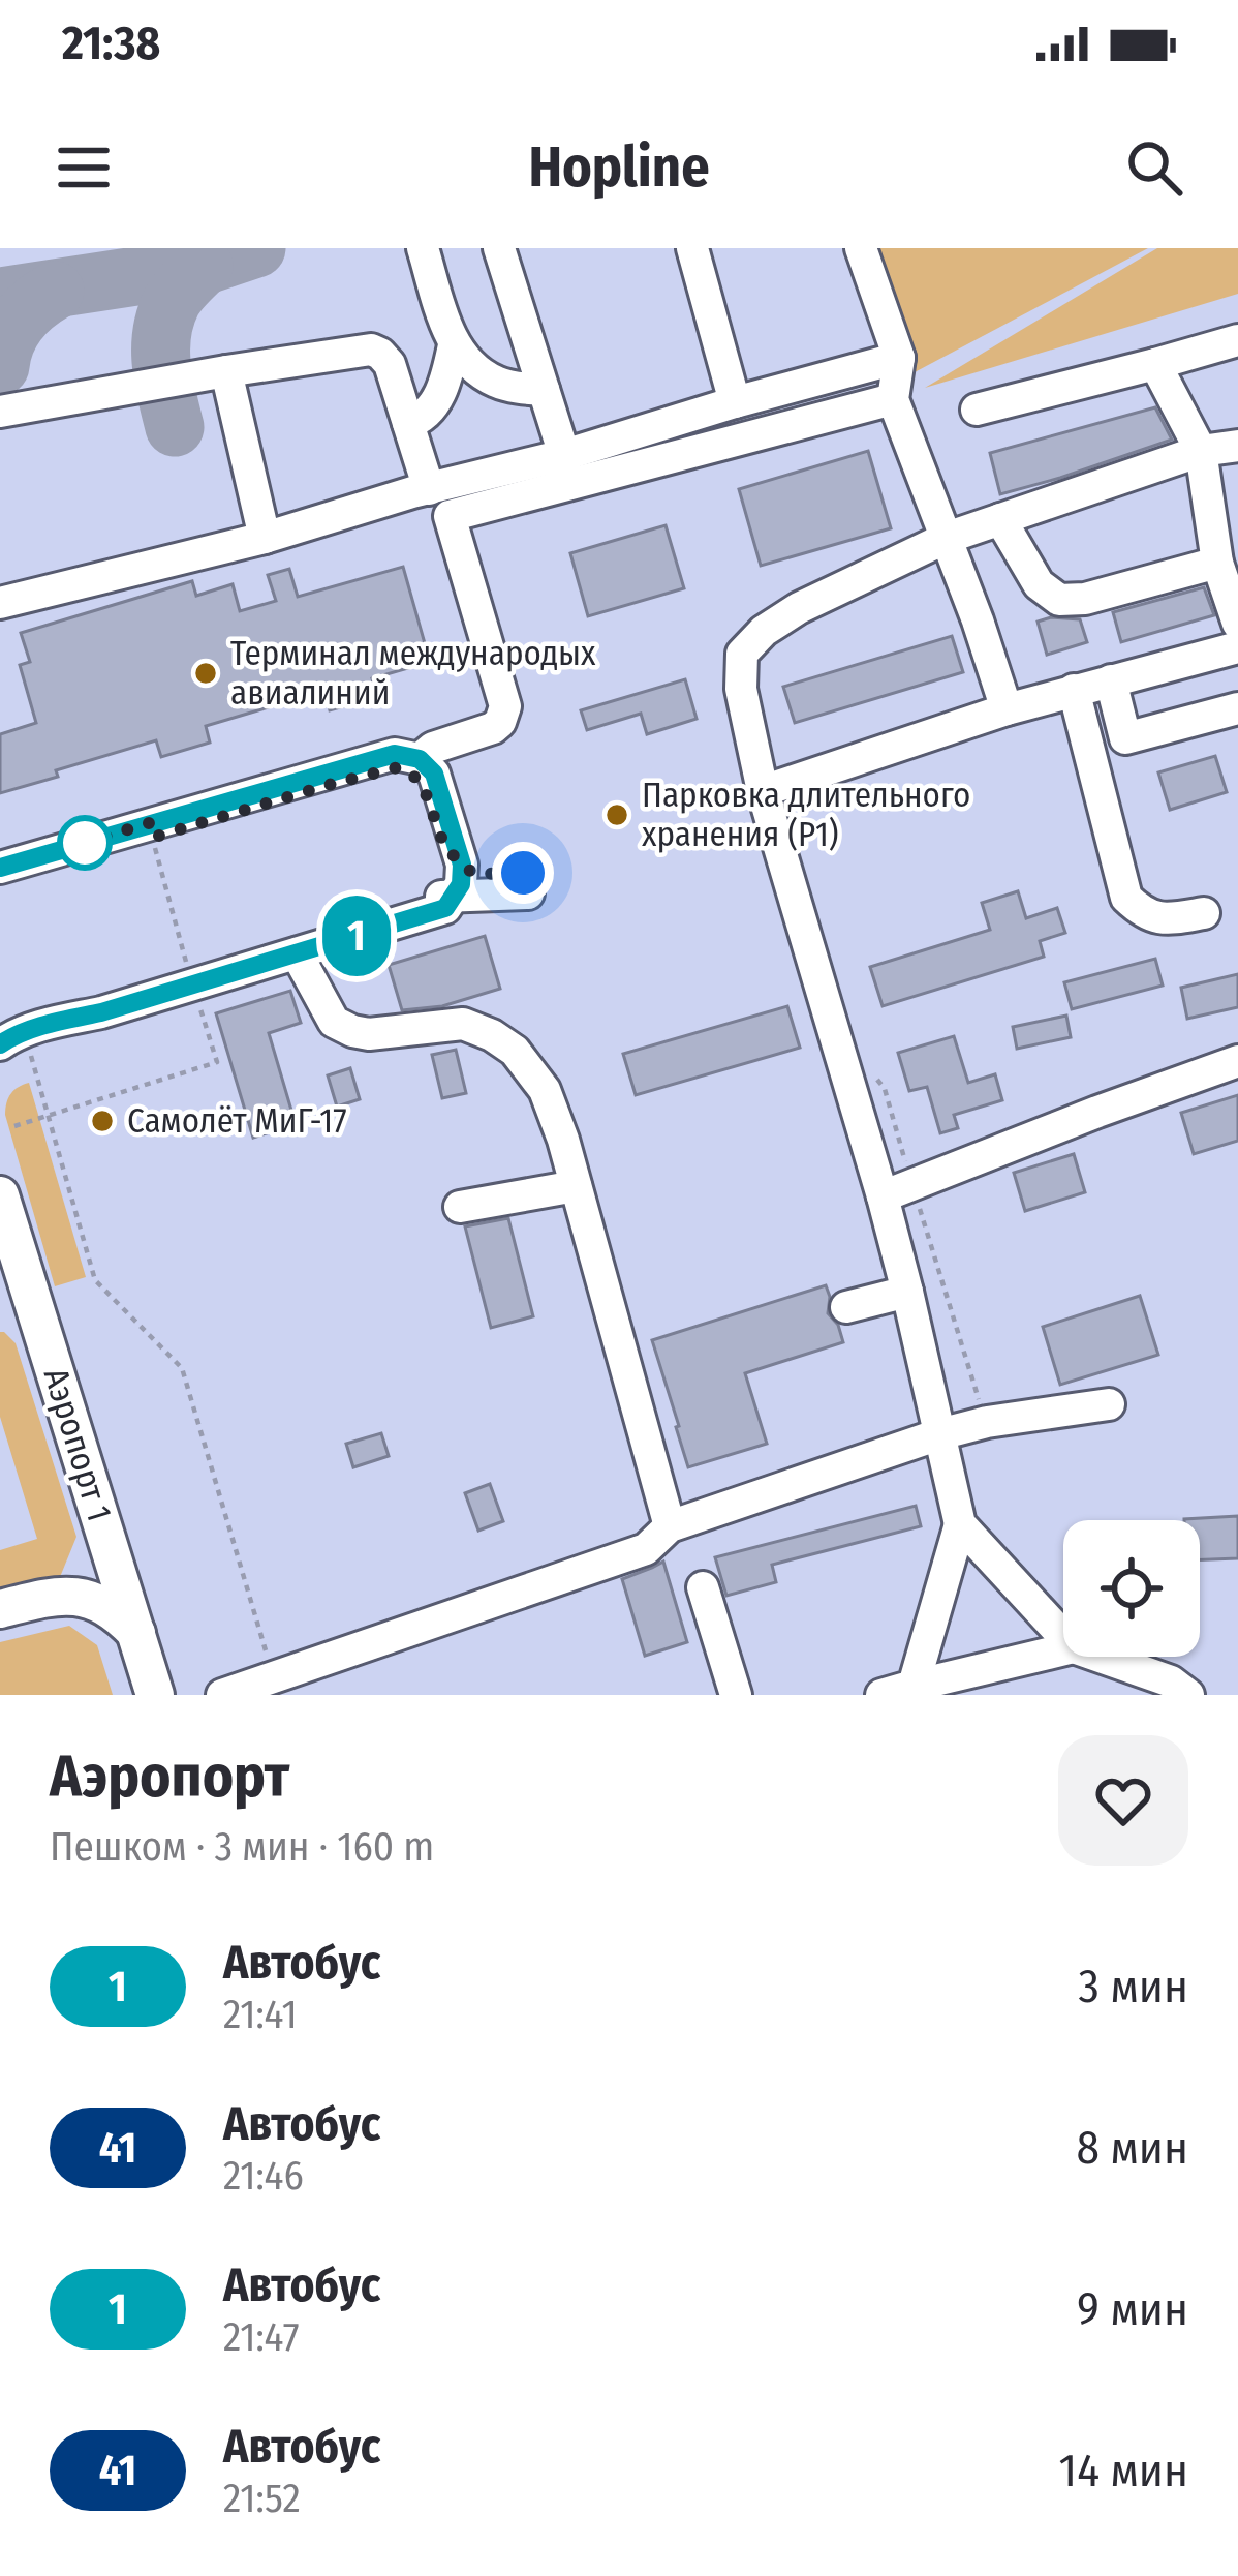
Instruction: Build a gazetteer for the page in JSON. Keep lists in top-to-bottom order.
{
  "streets": {
    "main road": ["Аэропорт 1"]
  },
  "places": ["Терминал международых авиалиний", "Парковка длительного хранения (P1)", "Самолёт МиГ-17"],
  "lines": ["bus line 1"],
  "page": {
    "status": "21:38",
    "header": "Hopline",
    "on_map": "1",
    "heading": ["Аэропорт", "Пешком · 3 мин · 160 m"],
    "list": [
      {
        "mark": "1",
        "name": "Автобус",
        "note": "21:41",
        "value": "3 мин"
      },
      {
        "mark": "41",
        "name": "Автобус",
        "note": "21:46",
        "value": "8 мин"
      },
      {
        "mark": "1",
        "name": "Автобус",
        "note": "21:47",
        "value": "9 мин"
      },
      {
        "mark": "41",
        "name": "Автобус",
        "note": "21:52",
        "value": "14 мин"
      }
    ]
  }
}
